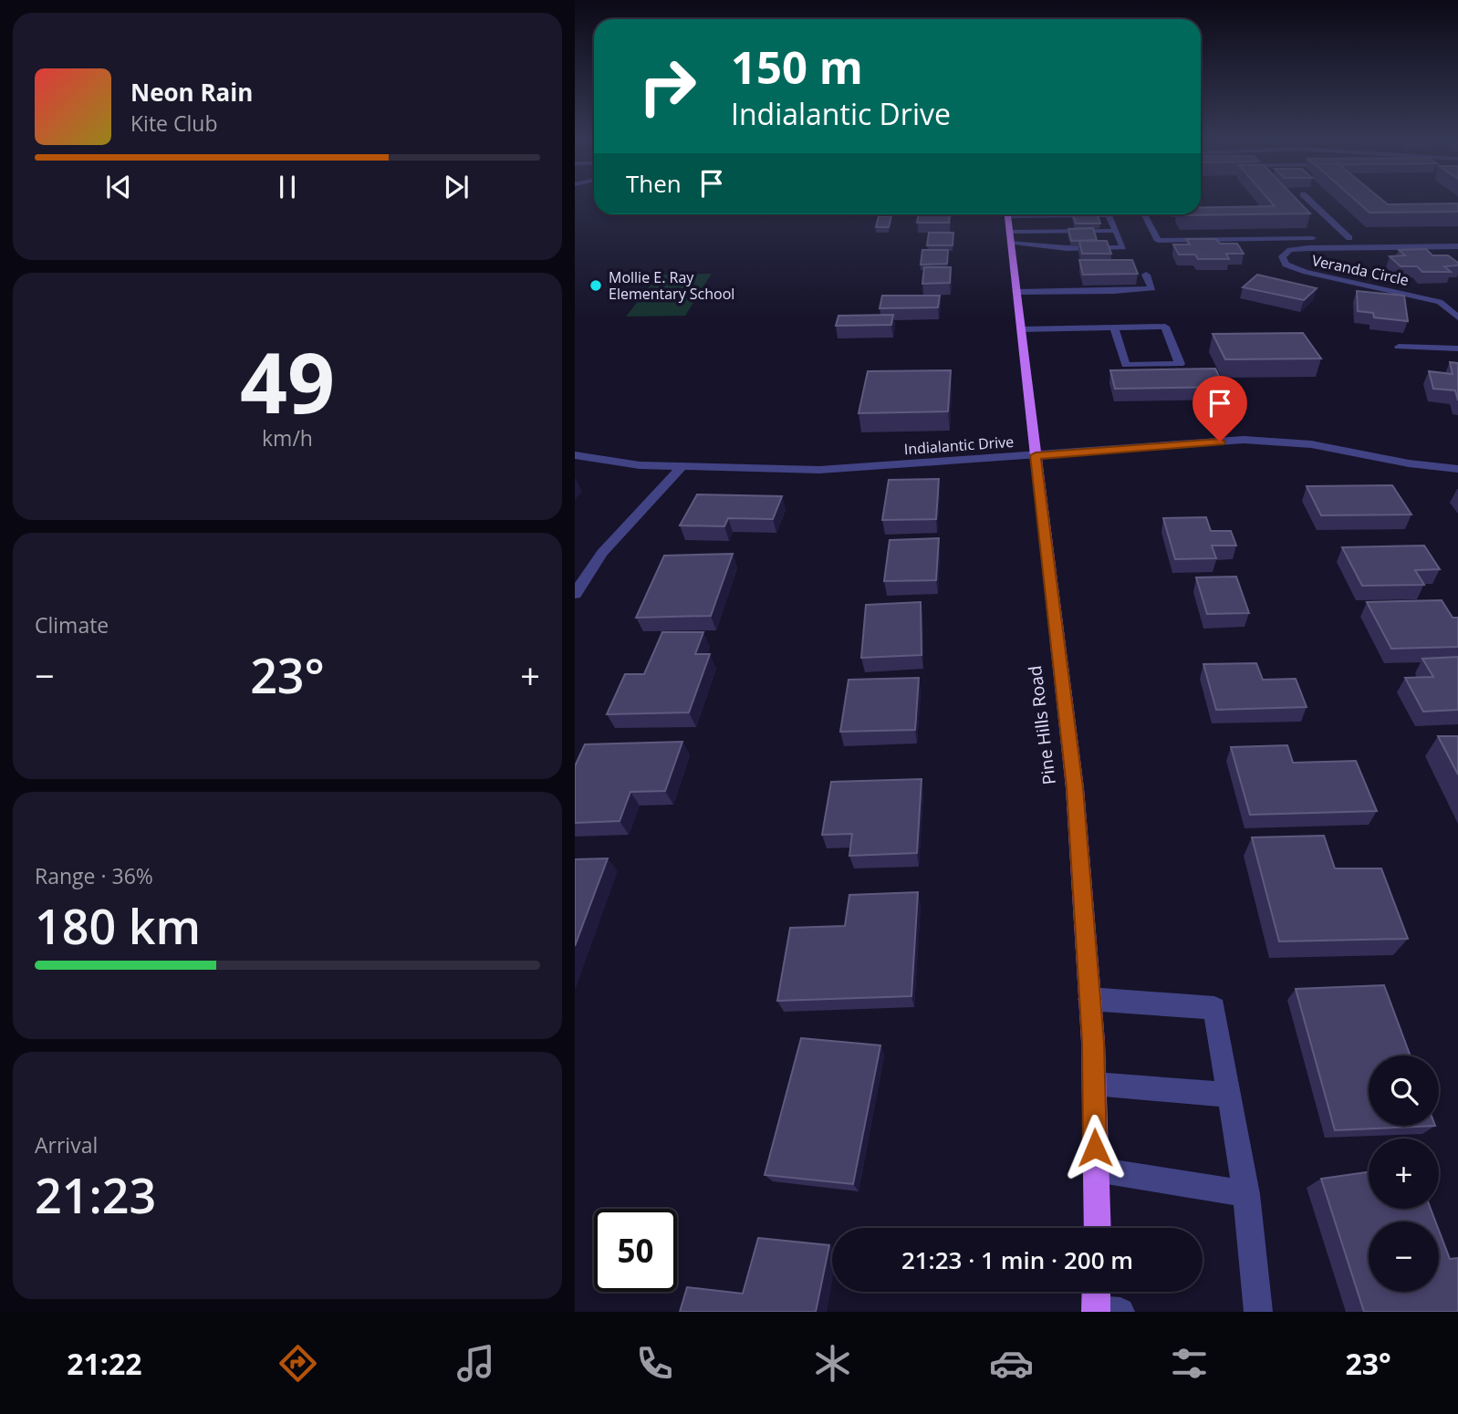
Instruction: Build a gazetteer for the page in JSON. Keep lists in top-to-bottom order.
{
  "streets": {
    "main road": ["Pine Hills Road"],
    "street": ["Veranda Circle", "Indialantic Drive"]
  },
  "crossings": [
    ["Indialantic Drive", "Pine Hills Road"]
  ],
  "places": ["Mollie E. Ray Elementary School"],
  "page": {
    "turn": ["150 m", "Indialantic Drive"],
    "song": ["Neon Rain", "Kite Club"],
    "then": "Then",
    "tile": [
      ["49", "km/h"],
      "Climate",
      ["Range · 36%", "180 km"],
      ["Arrival", "21:23"]
    ],
    "heat": ["−", "23°", "+"],
    "map_buttons": ["+", "−"],
    "limit": "50",
    "trip": "21:23 · 1 min · 200 m",
    "tabs": ["21:22", "23°"]
  }
}
